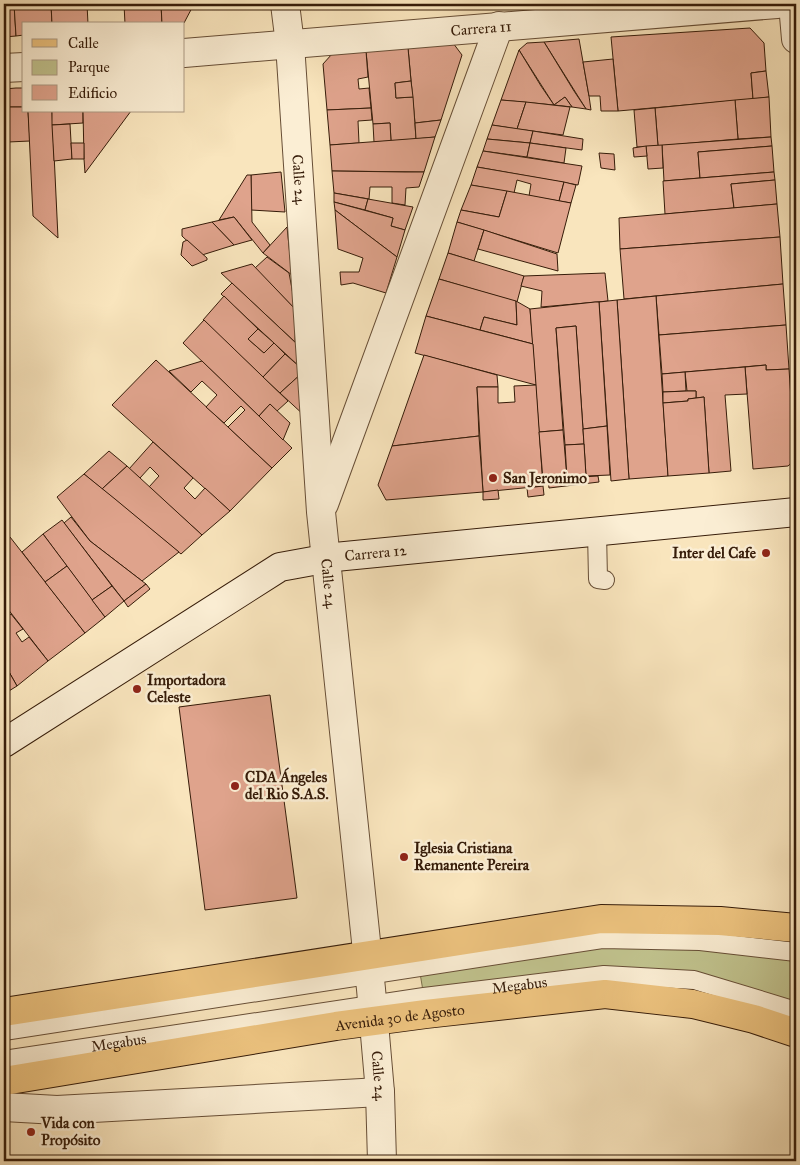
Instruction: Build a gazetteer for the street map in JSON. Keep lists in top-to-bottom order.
{
  "streets": {
    "main road": ["Avenida 30 de Agosto"],
    "street": ["Carrera 11", "Calle 24", "Carrera 12"],
    "lane": ["Megabus"]
  },
  "crossings": [
    ["Carrera 11", "Calle 24"],
    ["Calle 24", "Carrera 12"],
    ["Calle 24", "Megabus"],
    ["Calle 24", "Avenida 30 de Agosto"],
    ["Megabus", "Avenida 30 de Agosto"]
  ],
  "places": [
    "San Jeronimo",
    "Inter del Cafe",
    "Importadora Celeste",
    "CDA Ángeles del Rio S.A.S.",
    "Iglesia Cristiana Remanente Pereira",
    "Vida con Propósito"
  ],
  "legend": ["Calle", "Parque", "Edificio"]
}
